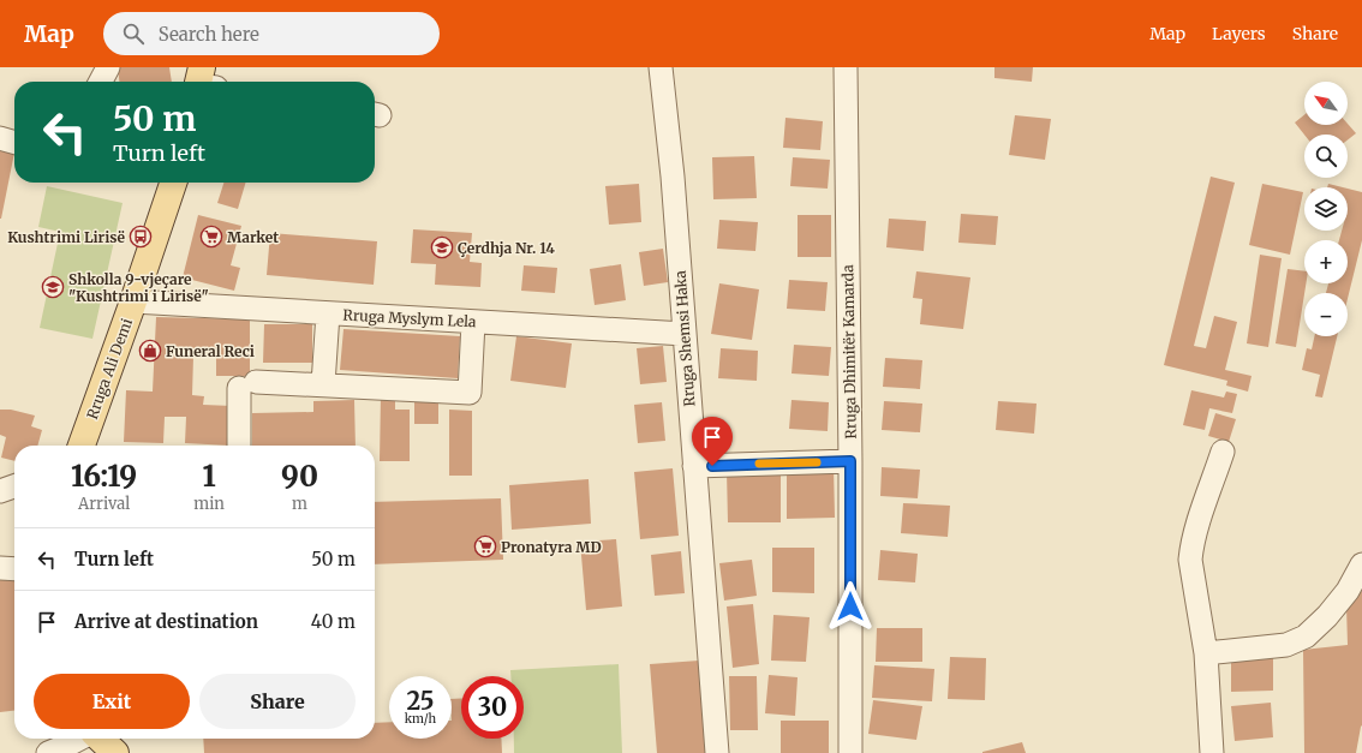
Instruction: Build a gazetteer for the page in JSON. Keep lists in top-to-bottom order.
{
  "streets": {
    "main road": ["Rruga Ali Demi"],
    "street": ["Rruga Myslym Lela", "Rruga Shemsi Haka", "Rruga Dhimitër Kamarda"]
  },
  "crossings": [
    ["Rruga Myslym Lela", "Rruga Shemsi Haka"],
    ["Rruga Myslym Lela", "Rruga Ali Demi"]
  ],
  "places": {
    "bus stop": ["Kushtrimi Lirisë"],
    "supermarket": ["Market", "Pronatyra MD"],
    "school or university": ["Çerdhja Nr. 14", "Shkolla 9-vjeçare \"Kushtrimi i Lirisë\""],
    "shop": ["Funeral Reci"]
  },
  "north": "top left",
  "page": {
    "header": "Map",
    "search": "Search here",
    "nav": ["Map", "Layers", "Share"],
    "map_buttons": ["+", "−"],
    "turn": ["50 m", "Turn left"],
    "eta": [
      "16:19",
      "Arrival",
      "1",
      "min",
      "90",
      "m"
    ],
    "list": [
      {
        "name": "Turn left",
        "value": "50 m"
      },
      {
        "name": "Arrive at destination",
        "value": "40 m"
      }
    ],
    "buttons": ["Exit", "Share"],
    "speed": "25 km/h",
    "limit": "30"
  }
}
